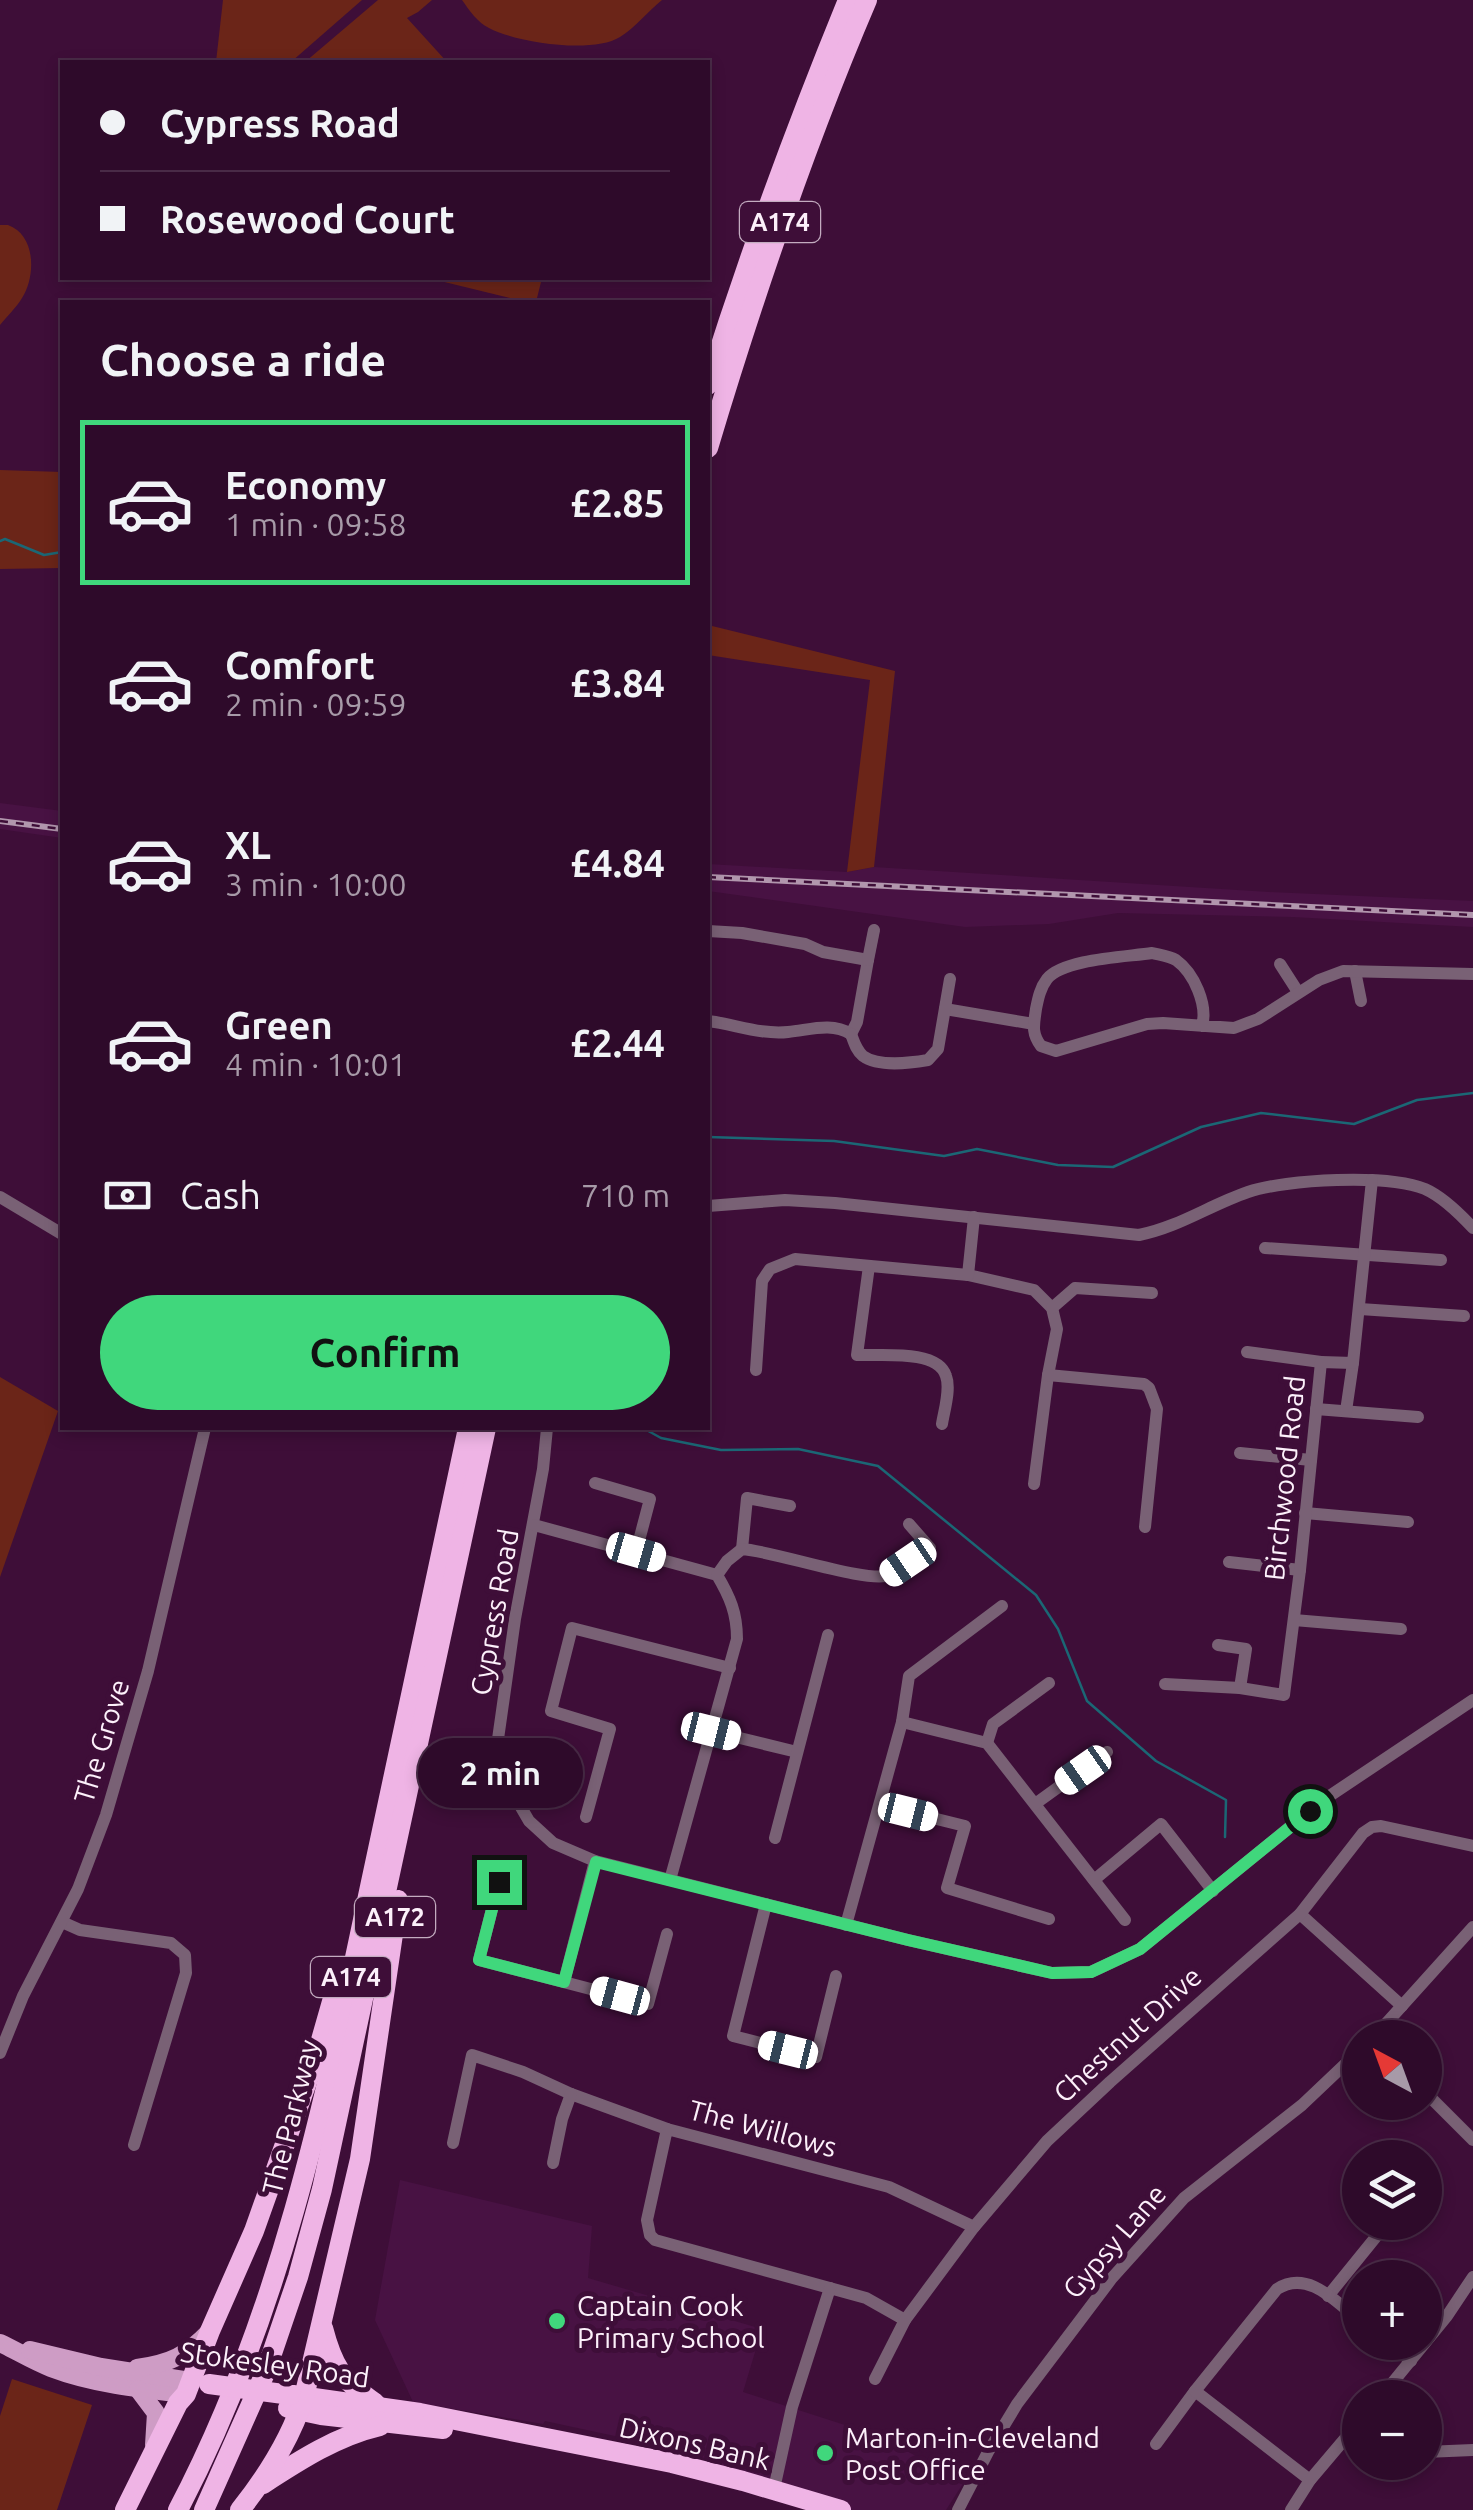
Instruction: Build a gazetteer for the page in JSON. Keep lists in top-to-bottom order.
{
  "streets": {
    "highway": [
      "A174",
      "A172",
      "The Parkway",
      "Stokesley Road",
      "Dixons Bank"
    ],
    "street": [
      "Birchwood Road",
      "Cypress Road",
      "The Grove",
      "Chestnut Drive",
      "The Willows",
      "Gypsy Lane"
    ]
  },
  "crossings": [
    ["A174", "The Parkway"],
    ["A174", "Stokesley Road"],
    ["A172", "The Parkway"],
    ["A172", "Stokesley Road"],
    ["Chestnut Drive", "The Willows"],
    ["Stokesley Road", "Dixons Bank"]
  ],
  "places": ["Captain Cook Primary School", "Marton-in-Cleveland Post Office"],
  "north": "top left",
  "page": {
    "banner": ["Cypress Road", "Rosewood Court"],
    "heading": "Choose a ride",
    "list": [
      {
        "name": "Economy",
        "note": "1 min · 09:58",
        "value": "£2.85"
      },
      {
        "name": "Comfort",
        "note": "2 min · 09:59",
        "value": "£3.84"
      },
      {
        "name": "XL",
        "note": "3 min · 10:00",
        "value": "£4.84"
      },
      {
        "name": "Green",
        "note": "4 min · 10:01",
        "value": "£2.44"
      }
    ],
    "pay": ["Cash", "710 m"],
    "buttons": "Confirm",
    "bubble": "2 min",
    "map_buttons": ["+", "−"]
  }
}
